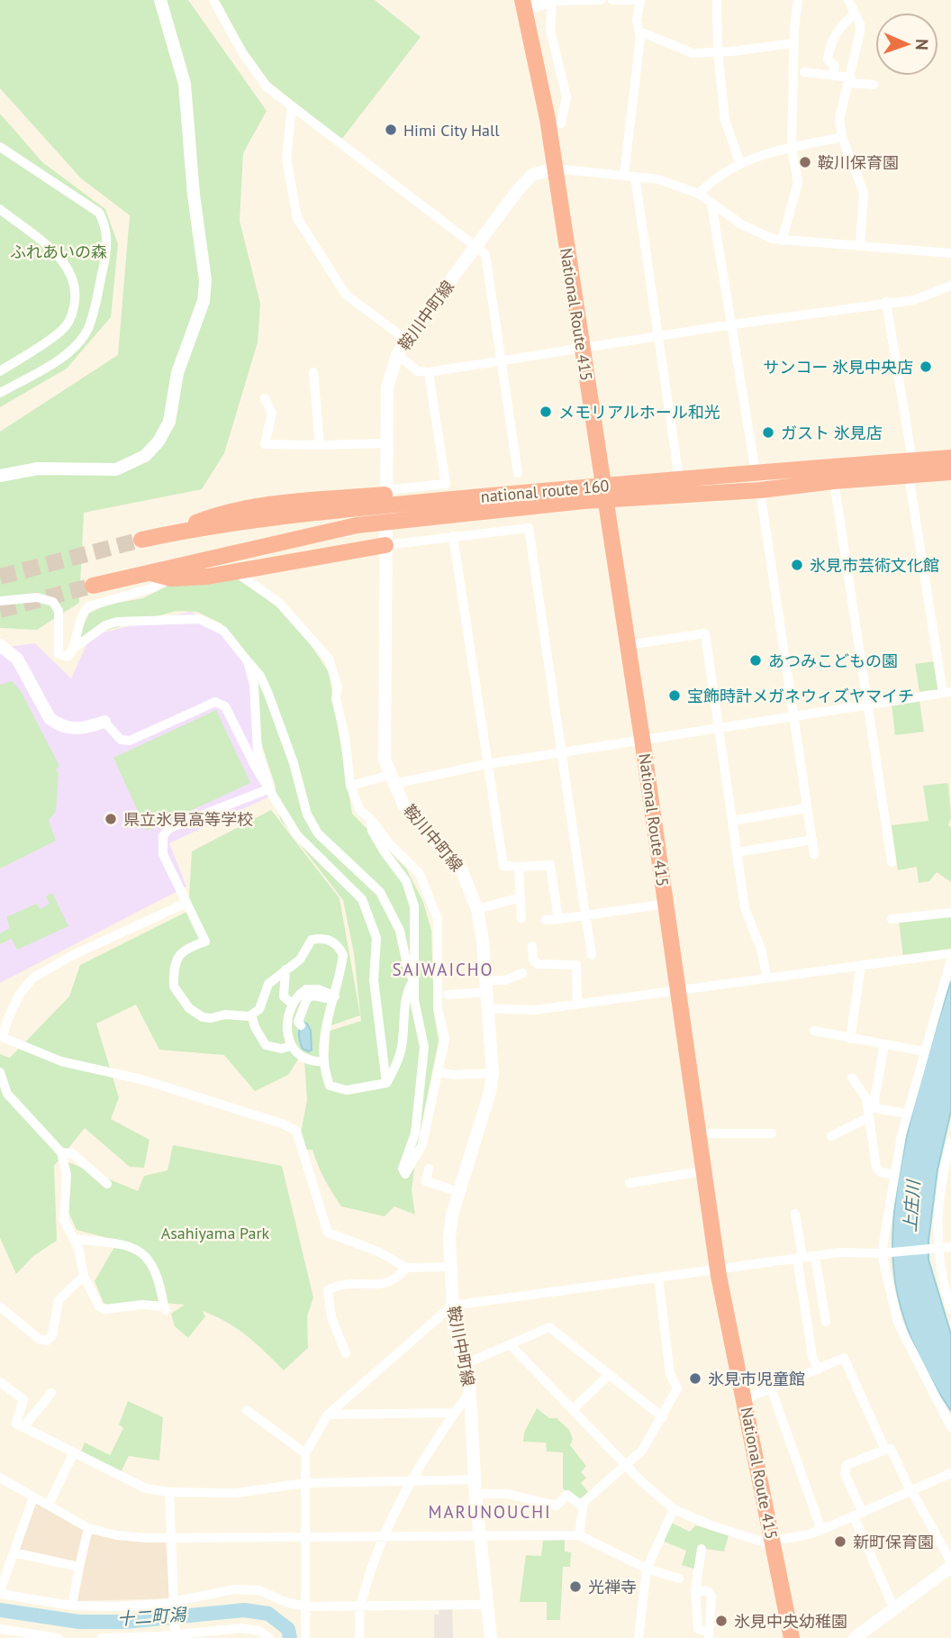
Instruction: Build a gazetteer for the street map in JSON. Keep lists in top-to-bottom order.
{
  "streets": {
    "highway": ["National Route 415", "national route 160"],
    "main road": ["鞍川中町線"]
  },
  "crossings": [
    ["National Route 415", "鞍川中町線"],
    ["National Route 415", "national route 160"]
  ],
  "districts": ["SAIWAICHO", "MARUNOUCHI"],
  "water": ["上庄川", "十二町潟"],
  "parks": ["ふれあいの森", "Asahiyama Park"],
  "places": [
    "Himi City Hall",
    "鞍川保育園",
    "サンコー 氷見中央店",
    "メモリアルホール和光",
    "ガスト 氷見店",
    "氷見市芸術文化館",
    "あつみこどもの園",
    "宝飾時計メガネウィズヤマイチ",
    "県立氷見高等学校",
    "氷見市児童館",
    "新町保育園",
    "光禅寺",
    "氷見中央幼稚園"
  ],
  "north": "right"
}
